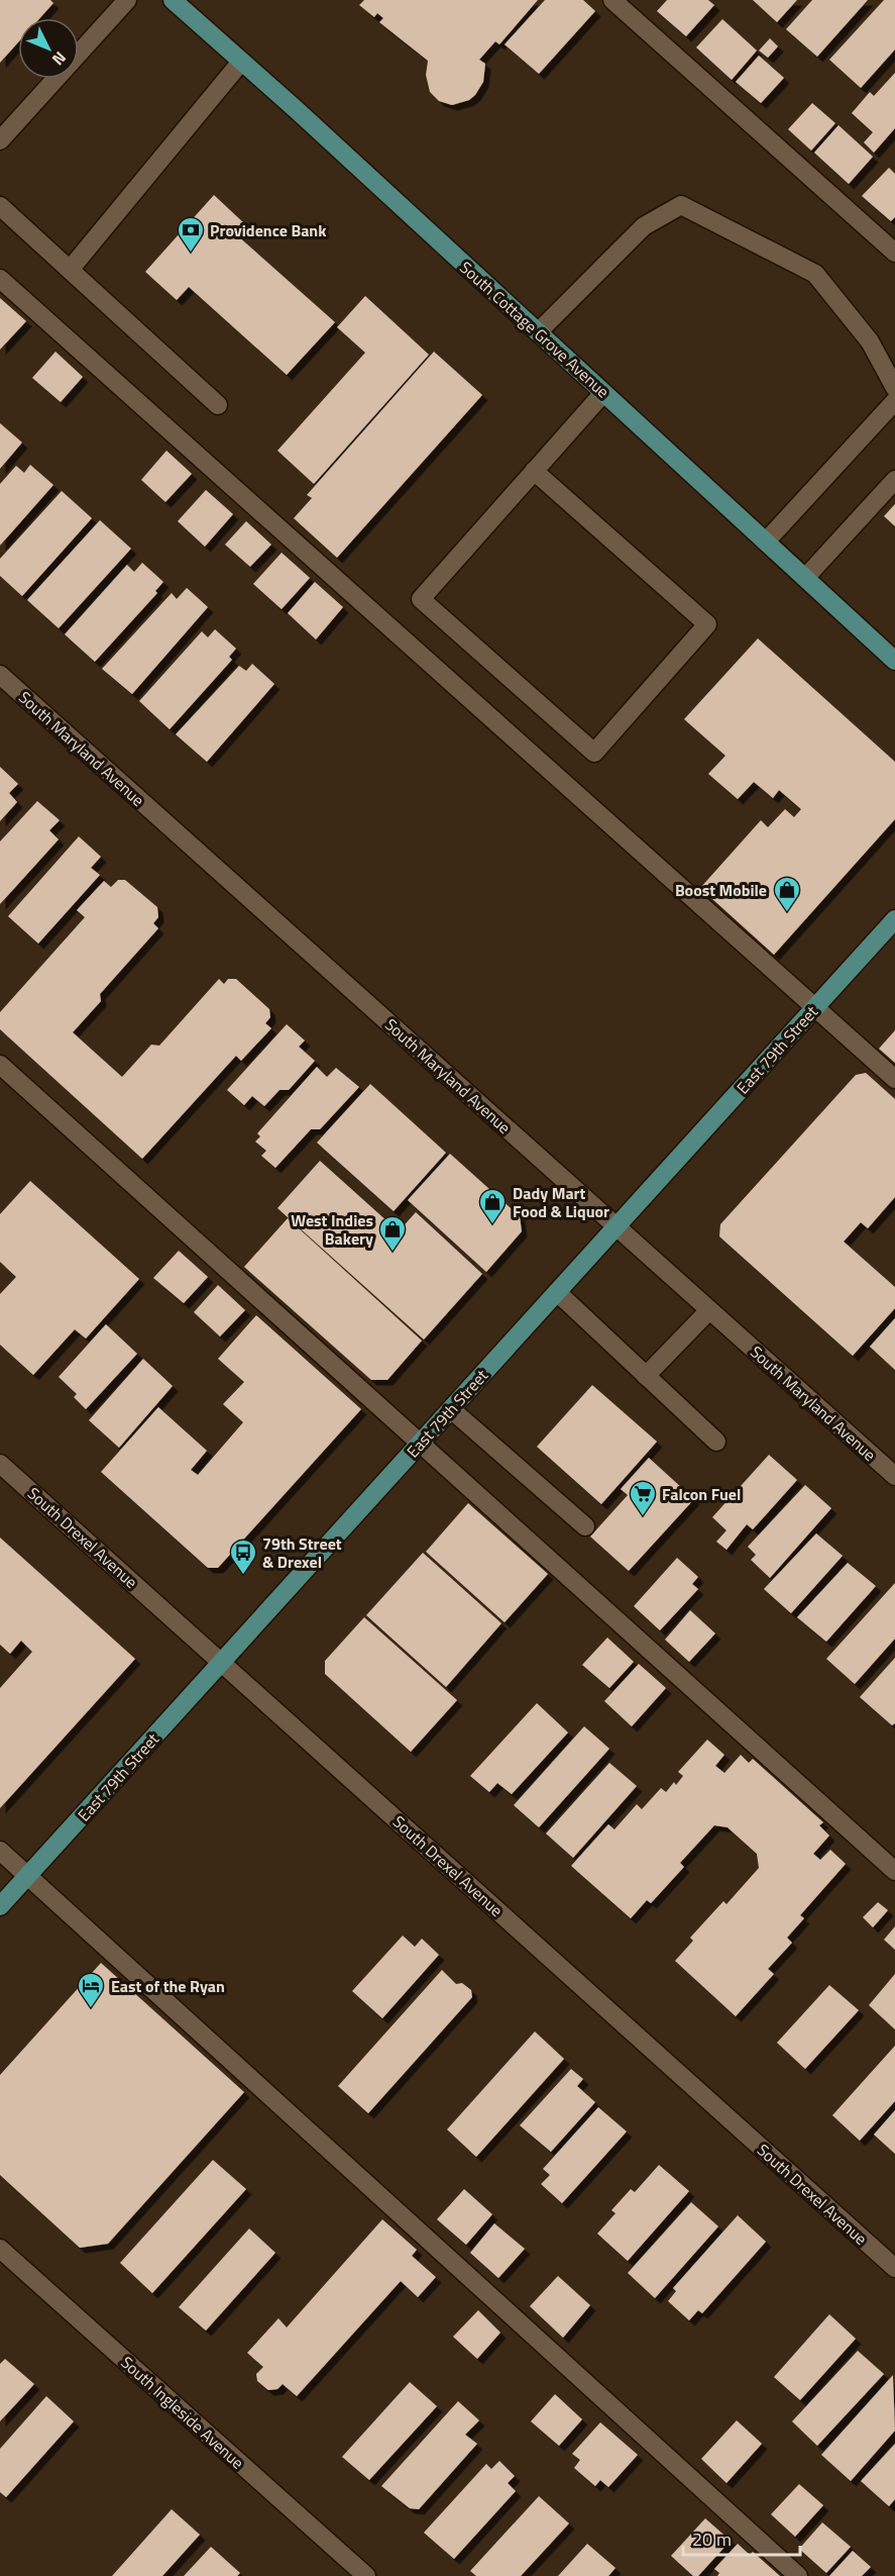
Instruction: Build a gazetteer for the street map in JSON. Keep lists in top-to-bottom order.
{
  "streets": {
    "main road": ["South Cottage Grove Avenue", "East 79th Street"],
    "street": ["South Maryland Avenue", "South Drexel Avenue", "South Ingleside Avenue"]
  },
  "crossings": [
    ["South Maryland Avenue", "East 79th Street"],
    ["East 79th Street", "South Drexel Avenue"]
  ],
  "places": {
    "bank": ["Providence Bank"],
    "shop": ["Boost Mobile", "Dady Mart Food & Liquor", "West Indies Bakery"],
    "supermarket": ["Falcon Fuel"],
    "bus stop": ["79th Street & Drexel"],
    "hotel": ["East of the Ryan"]
  },
  "scale_bar": "20 m",
  "north": "bottom right"
}
